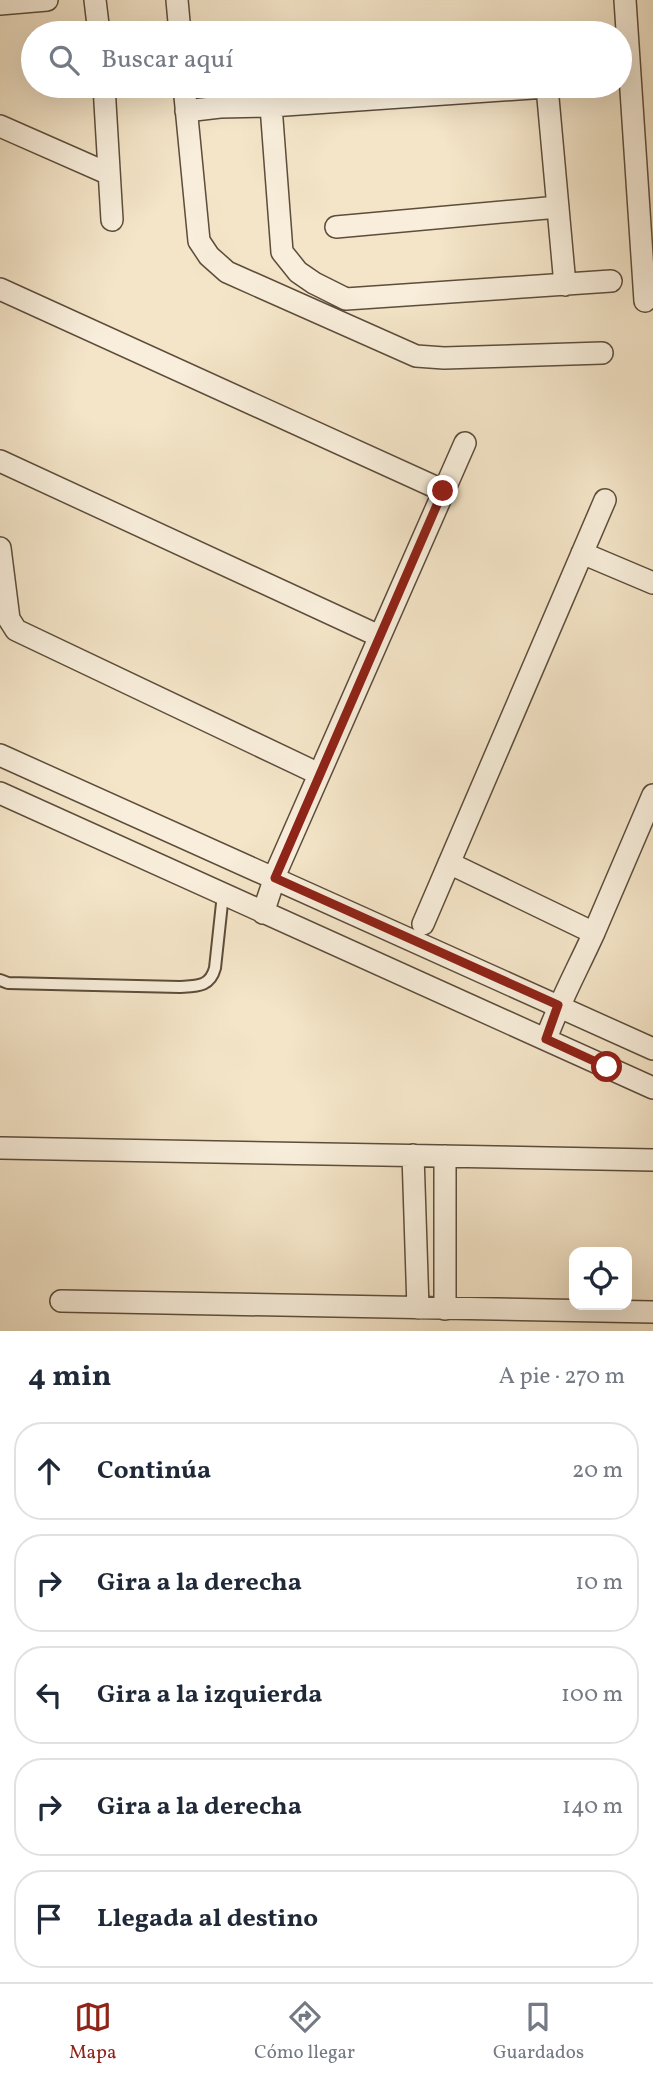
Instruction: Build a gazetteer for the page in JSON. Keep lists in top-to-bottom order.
{
  "page": {
    "search": "Buscar aquí",
    "heading": ["4 min", "A pie · 270 m"],
    "list": [
      ["Continúa", "20 m"],
      ["Gira a la derecha", "10 m"],
      ["Gira a la izquierda", "100 m"],
      ["Gira a la derecha", "140 m"],
      "Llegada al destino"
    ],
    "nav": ["Mapa", "Cómo llegar", "Guardados"]
  }
}
